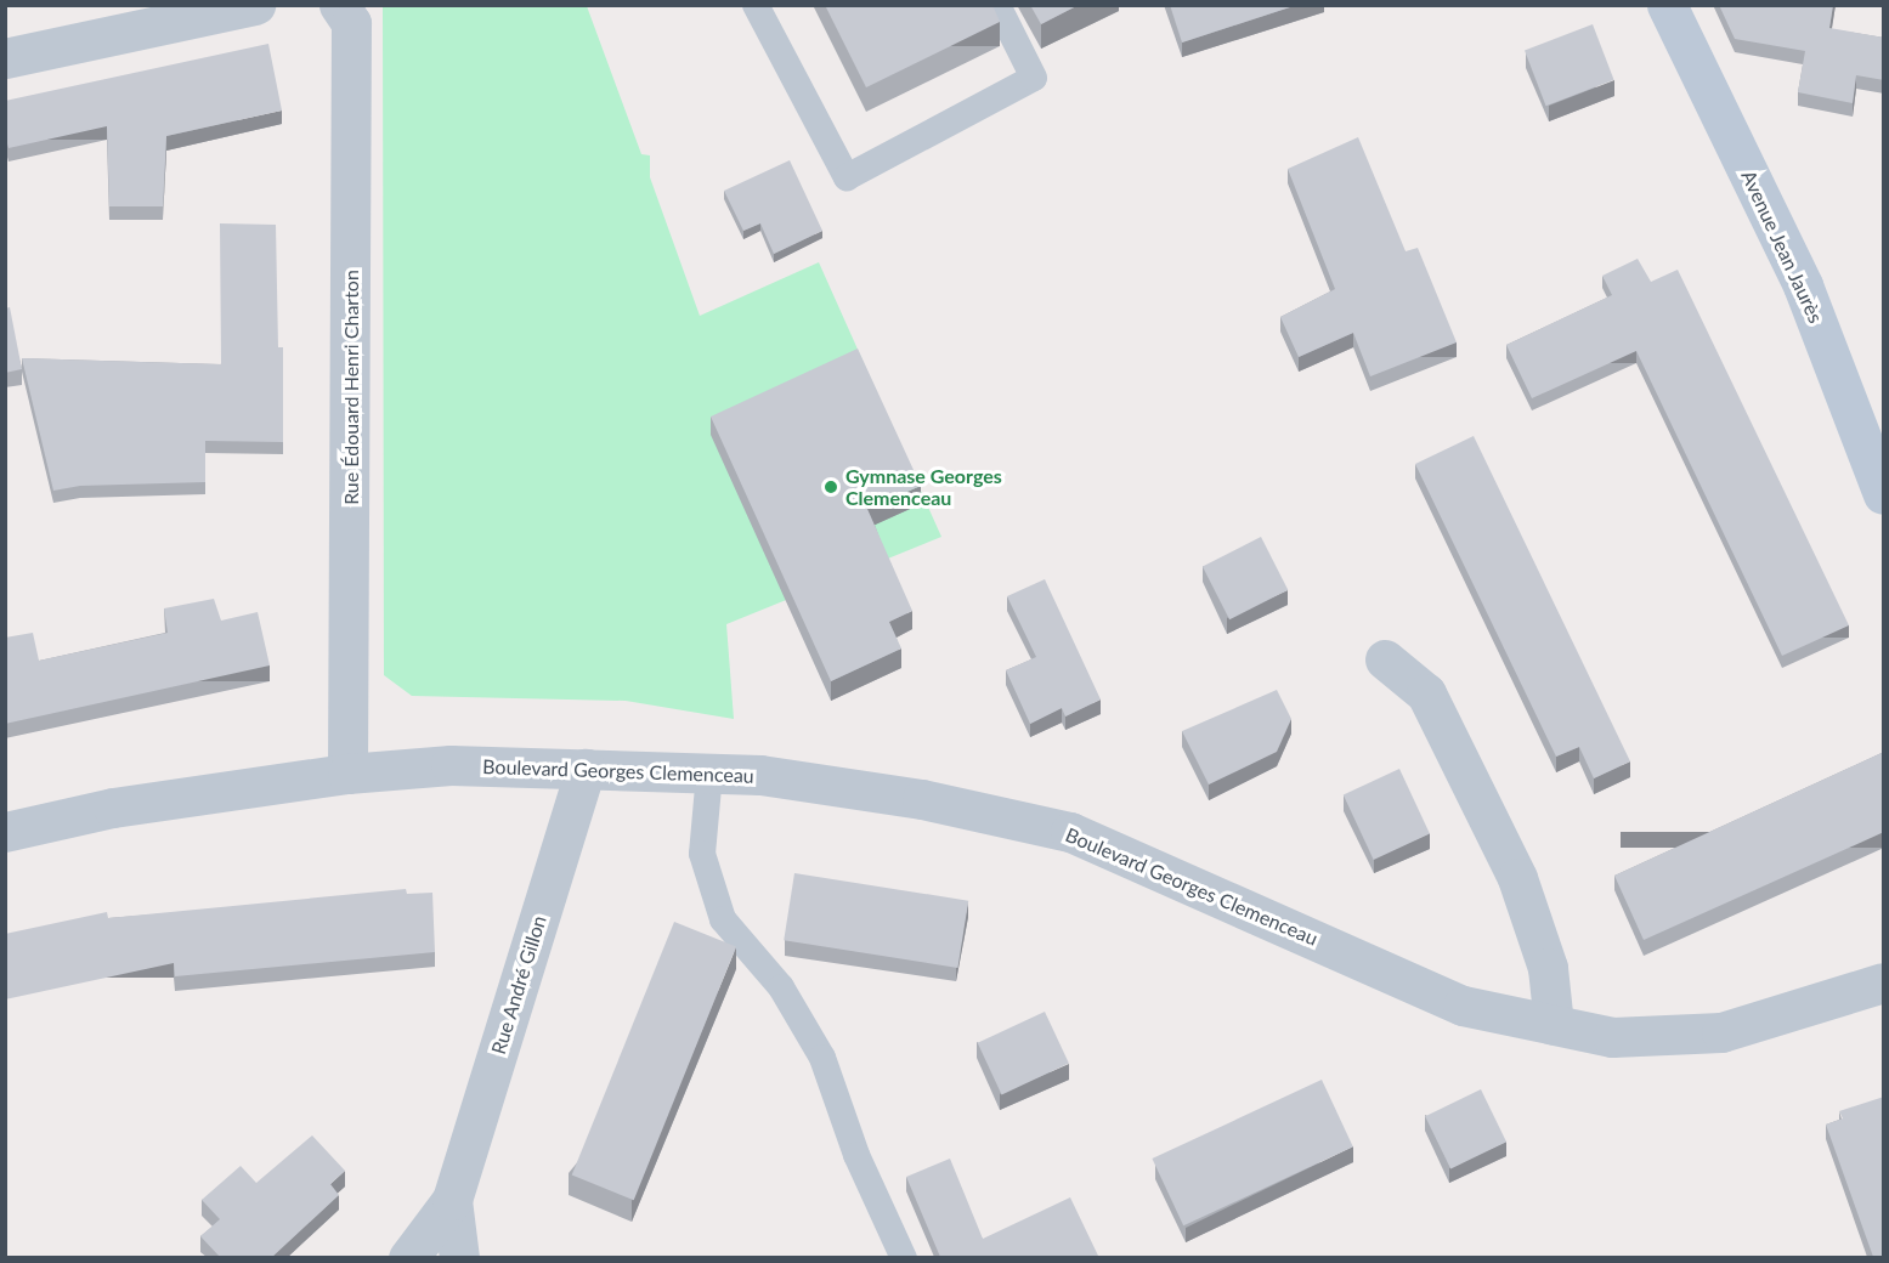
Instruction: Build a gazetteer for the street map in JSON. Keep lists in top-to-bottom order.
{
  "streets": {
    "street": [
      "Avenue Jean Jaurès",
      "Rue Édouard Henri Charton",
      "Boulevard Georges Clemenceau",
      "Rue André Gillon"
    ]
  },
  "crossings": [
    ["Rue Édouard Henri Charton", "Boulevard Georges Clemenceau"],
    ["Boulevard Georges Clemenceau", "Rue André Gillon"]
  ],
  "places": ["Gymnase Georges Clemenceau"]
}
